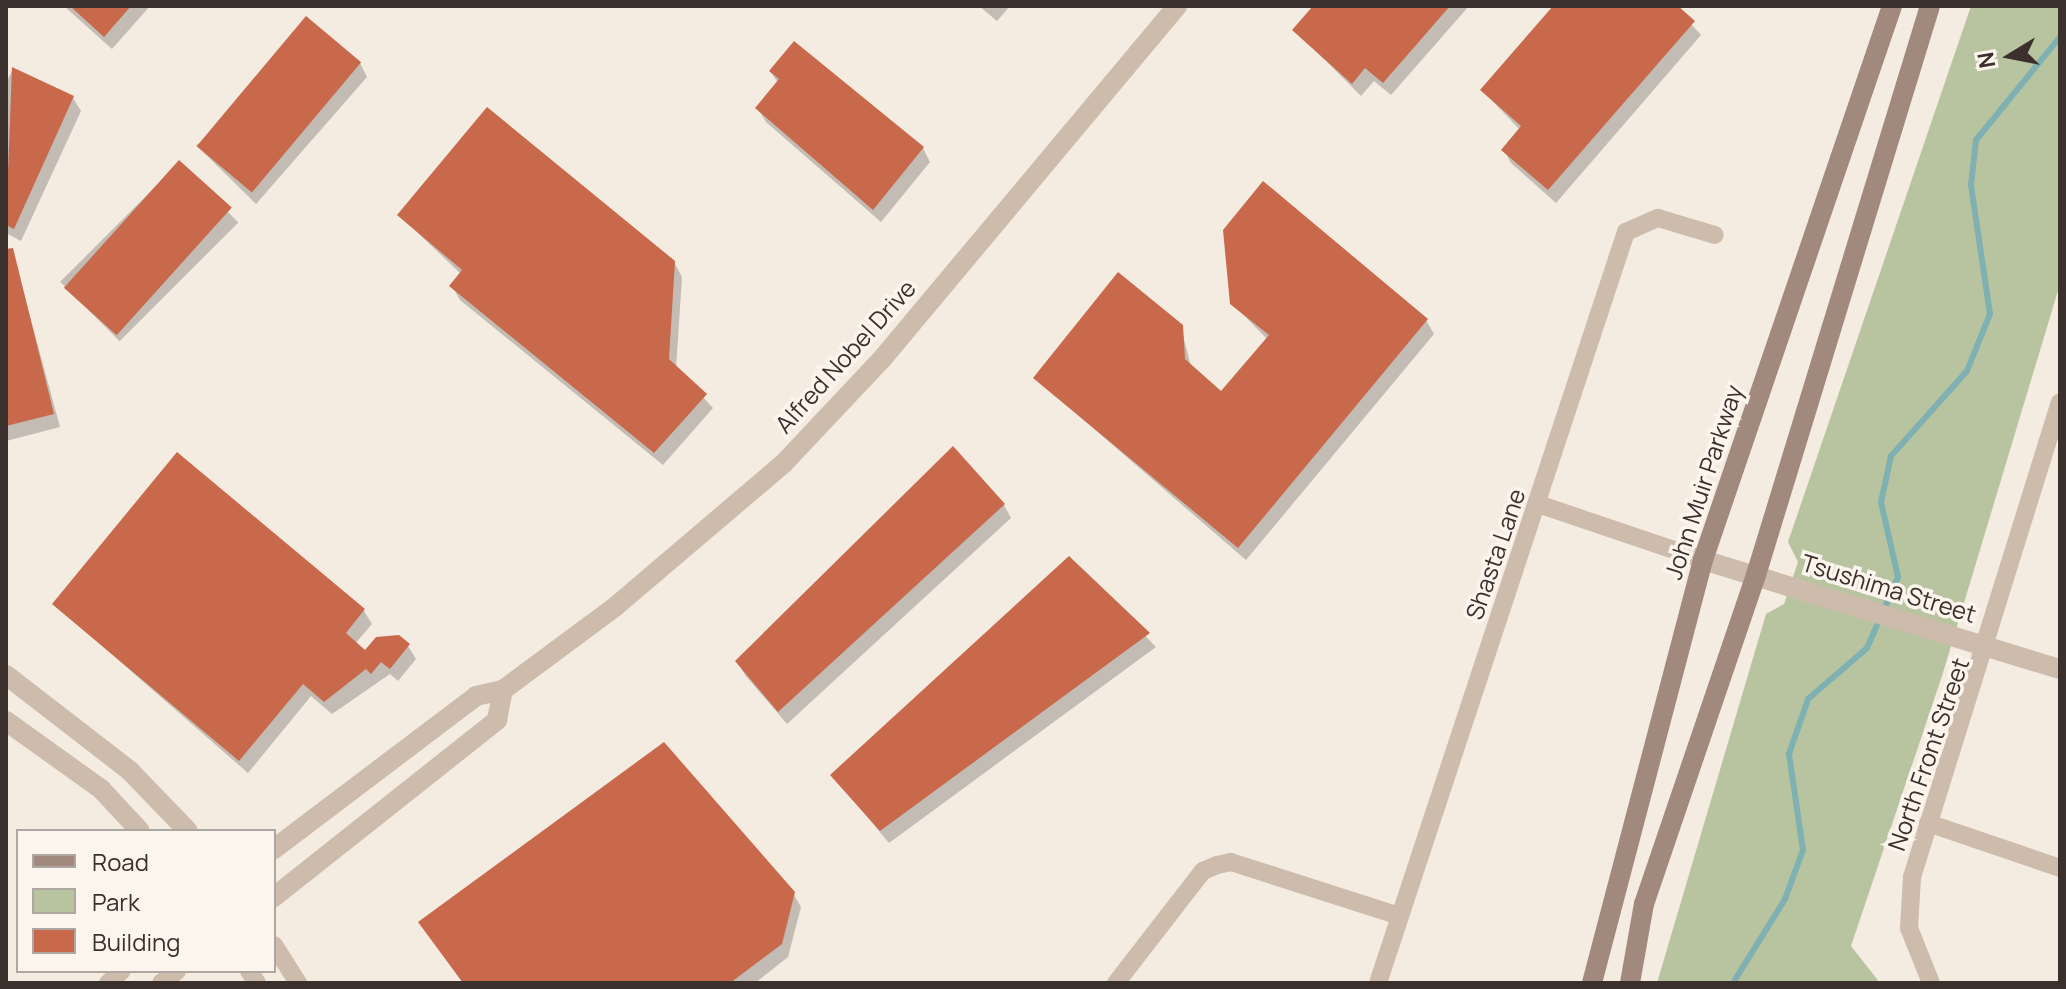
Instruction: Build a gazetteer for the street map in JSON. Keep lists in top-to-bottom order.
{
  "streets": {
    "main road": ["John Muir Parkway"],
    "street": [
      "Alfred Nobel Drive",
      "Shasta Lane",
      "Tsushima Street",
      "North Front Street"
    ]
  },
  "crossings": [
    ["John Muir Parkway", "Tsushima Street"],
    ["Tsushima Street", "North Front Street"]
  ],
  "legend": ["Road", "Park", "Building"],
  "north": "left"
}
